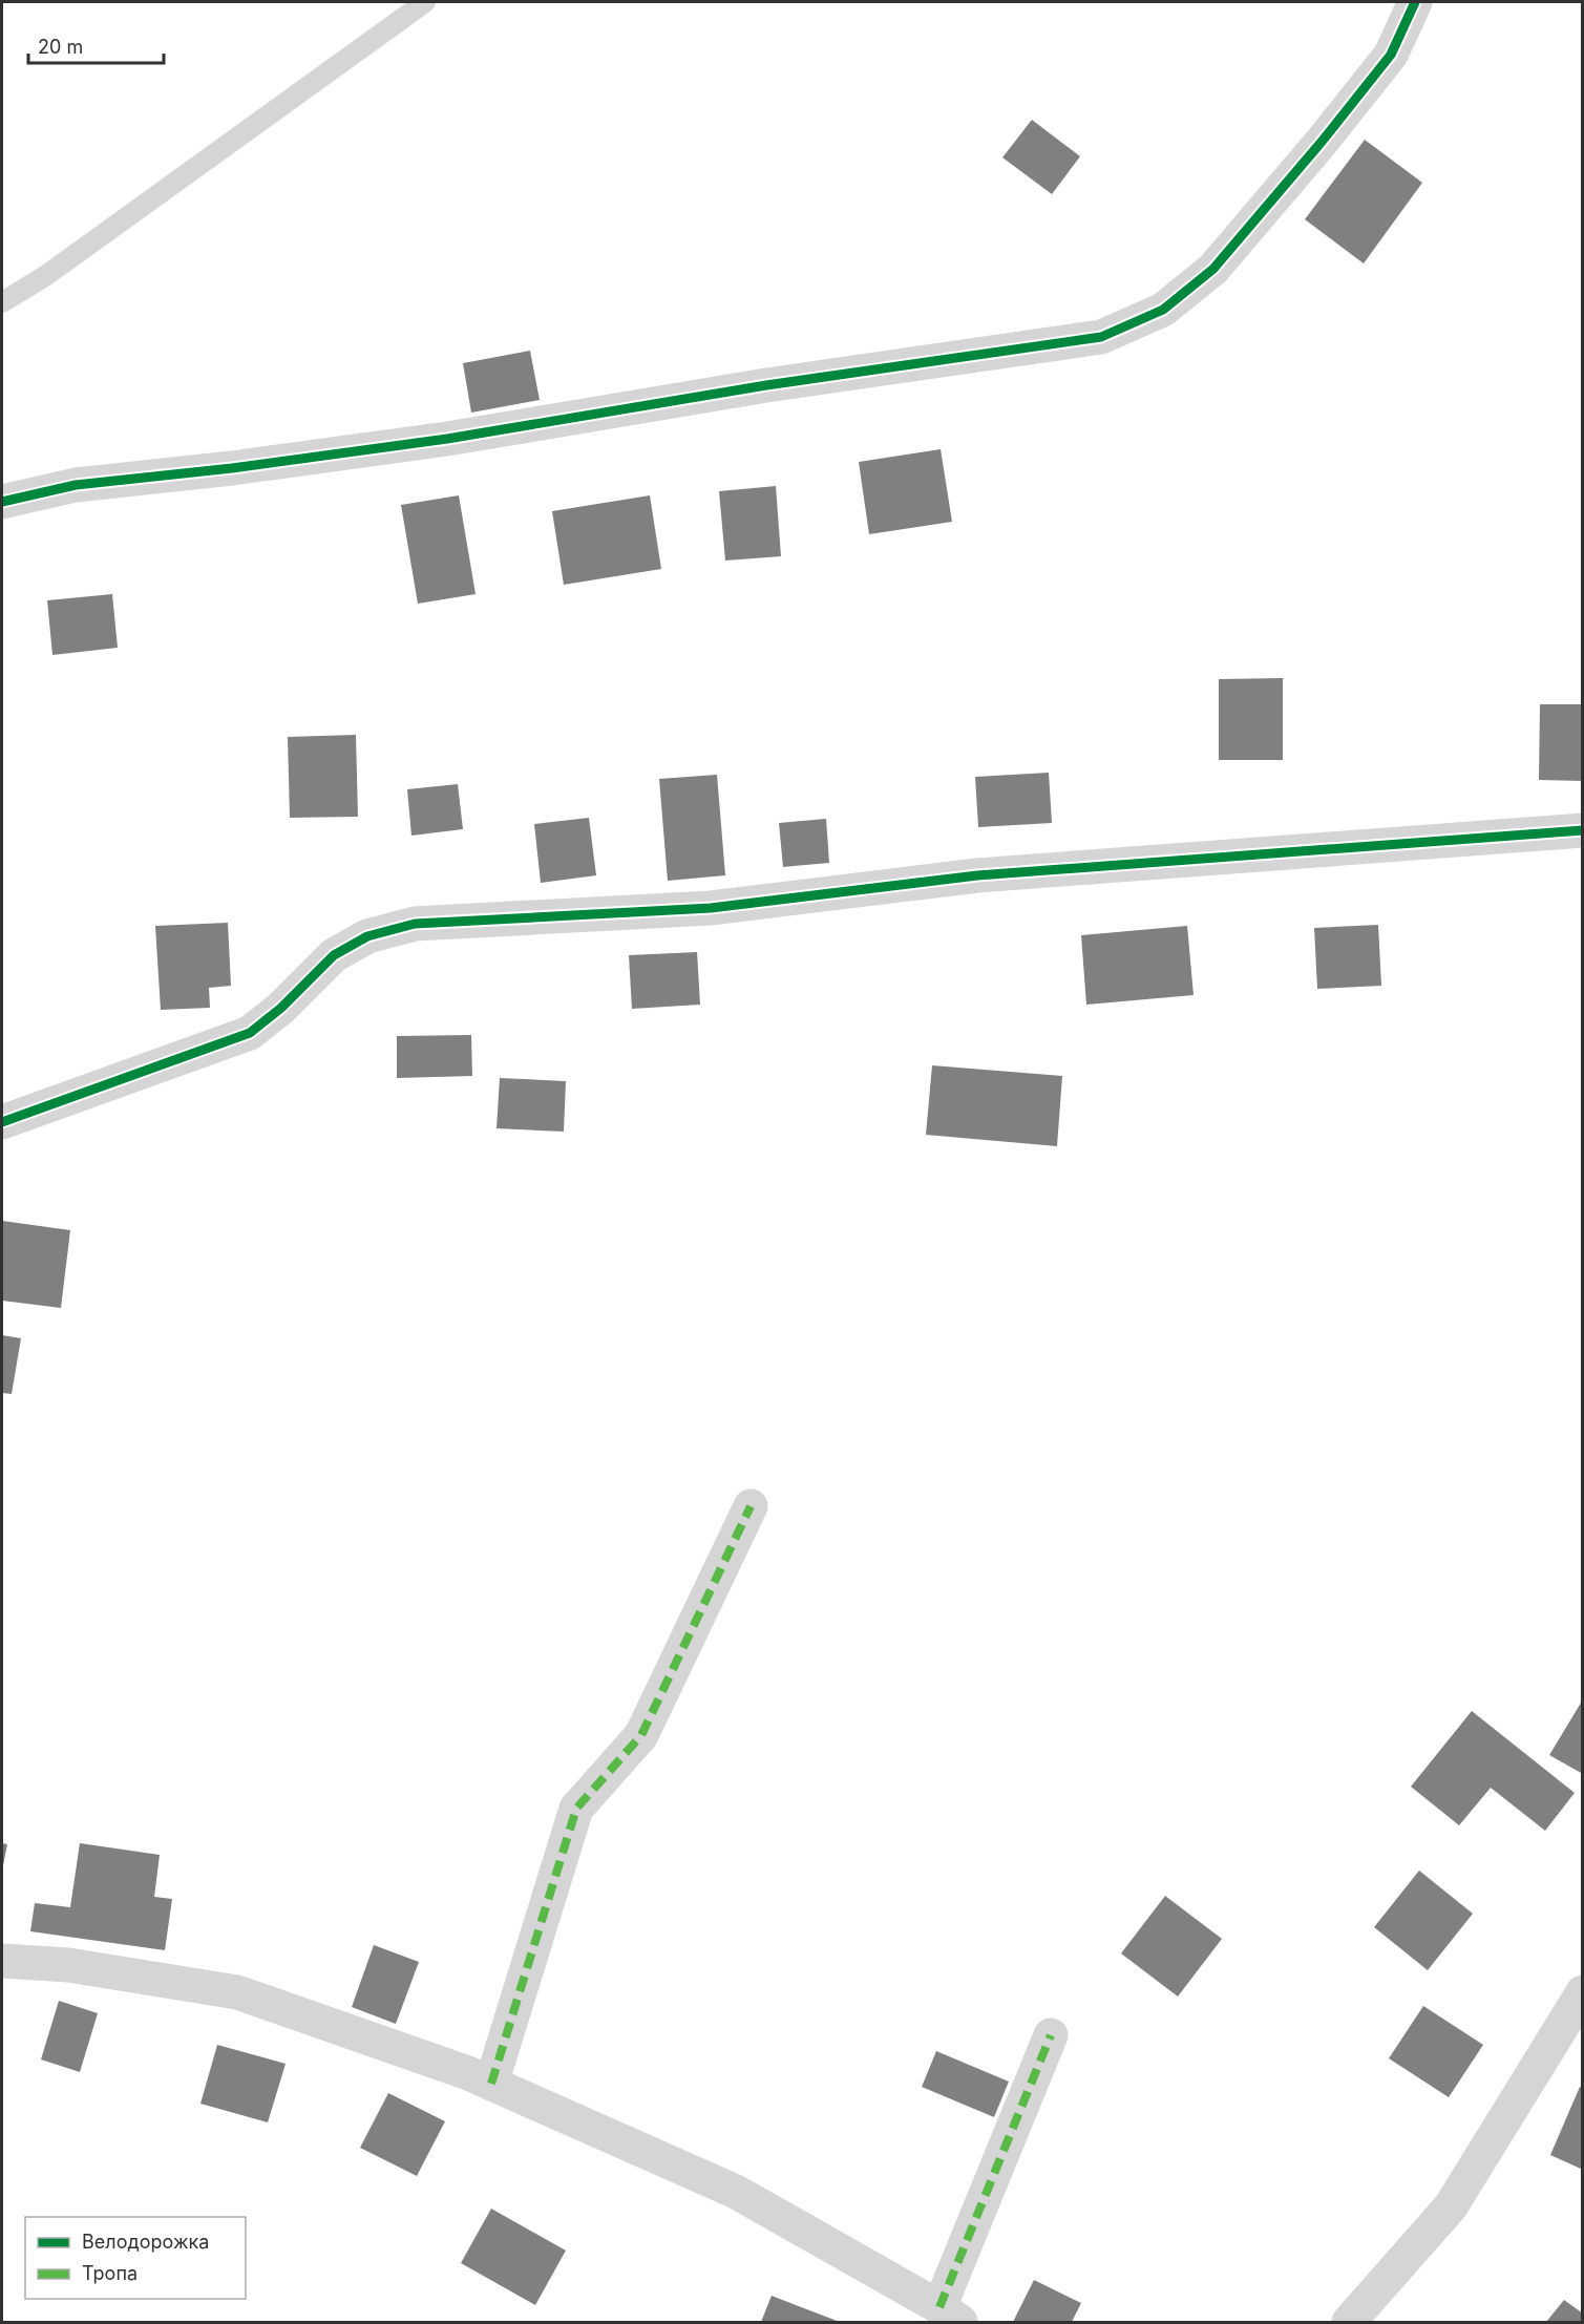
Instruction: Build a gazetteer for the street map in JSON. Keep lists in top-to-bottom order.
{
  "legend": ["Велодорожка", "Тропа"],
  "scale_bar": "20 m"
}
